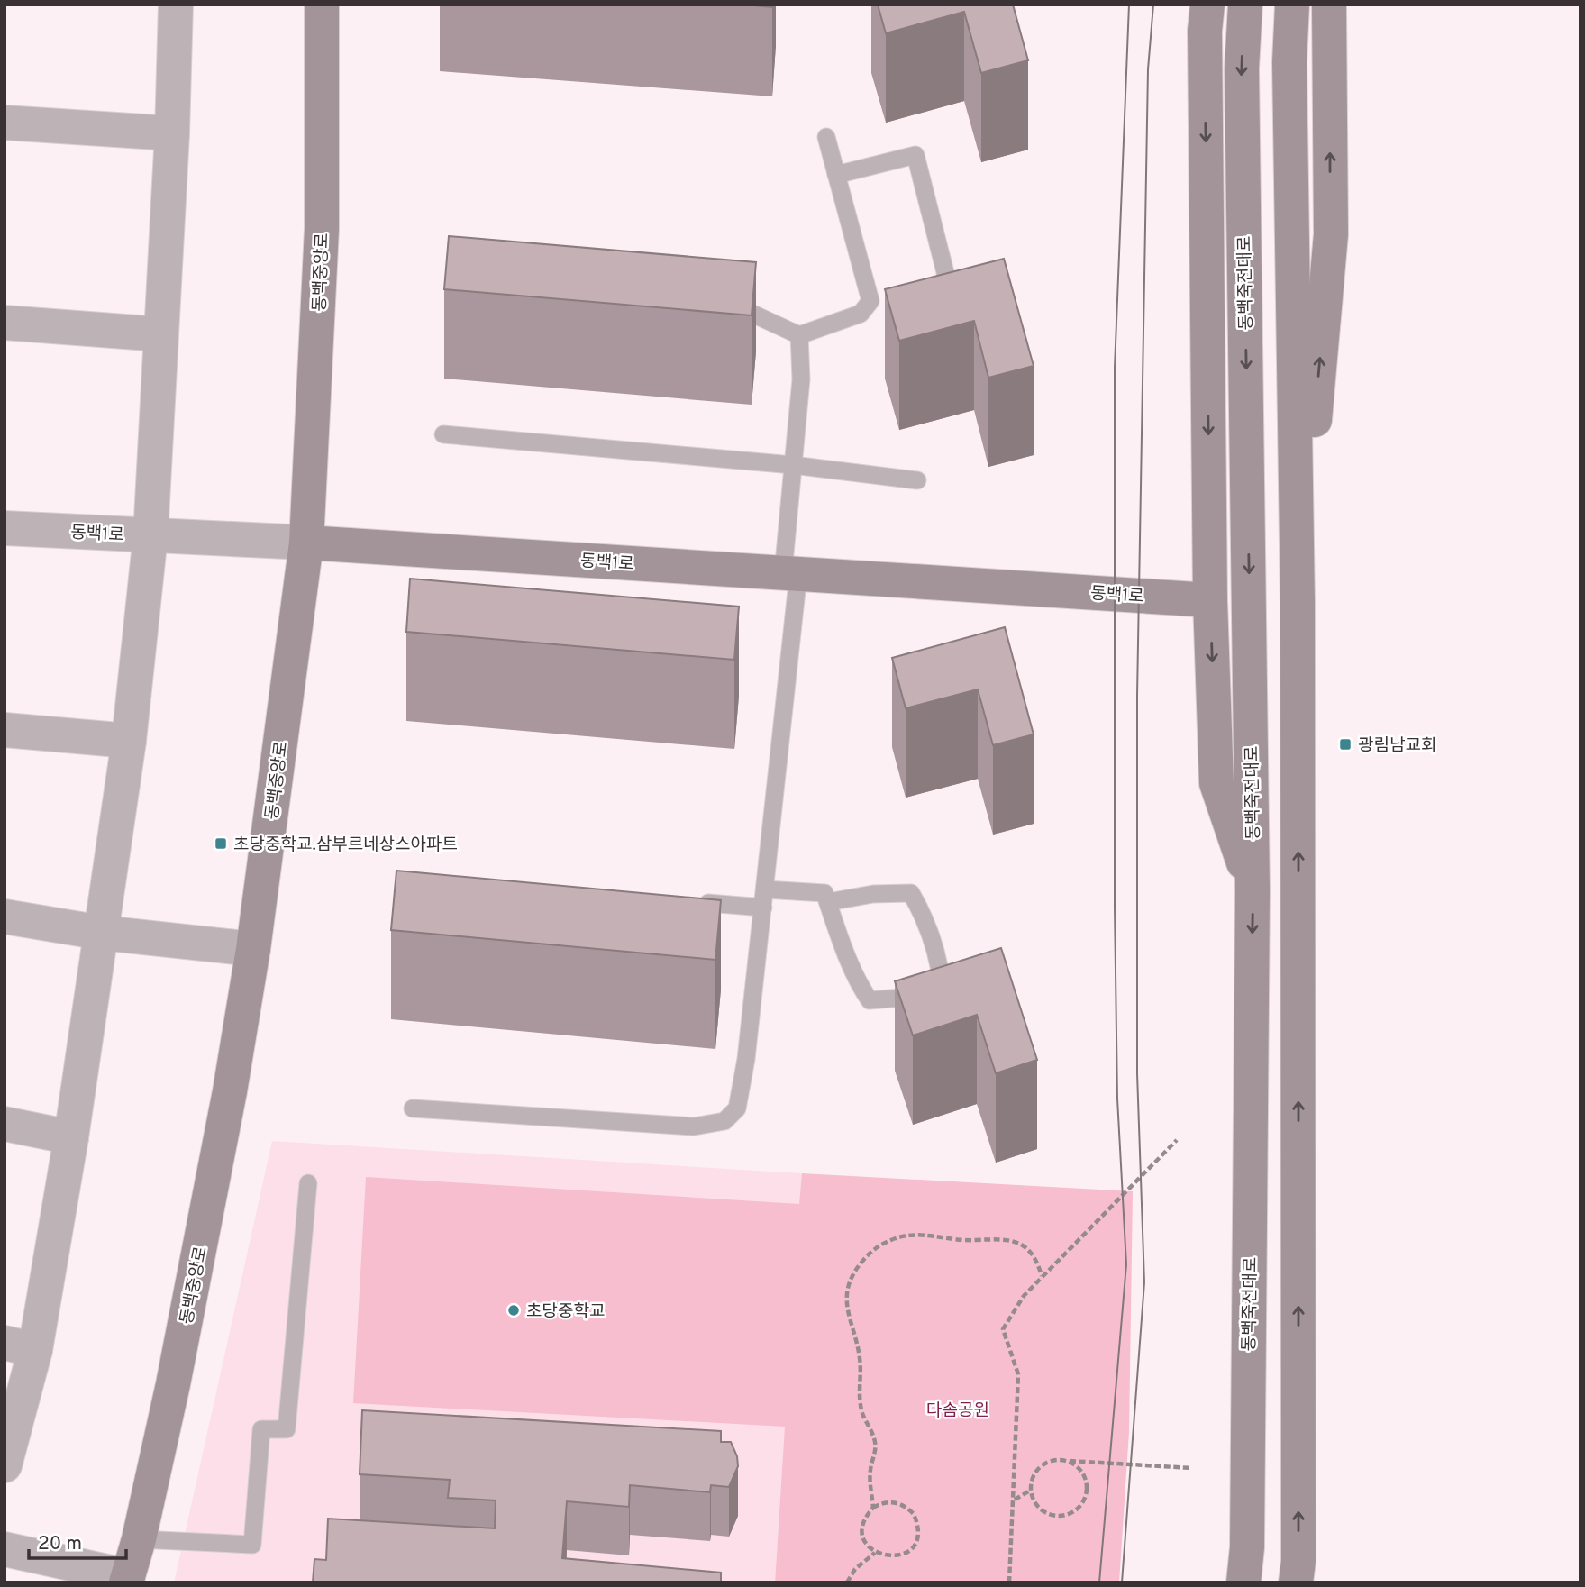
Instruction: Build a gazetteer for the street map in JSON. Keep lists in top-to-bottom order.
{
  "streets": {
    "main road": ["동백중앙로", "동백죽전대로", "동백1로"]
  },
  "crossings": [
    ["동백중앙로", "동백1로"]
  ],
  "parks": ["다솜공원"],
  "places": {
    "transit": ["광림남교회", "초당중학교.삼부르네상스아파트"],
    "other": ["초당중학교"]
  },
  "scale_bar": "20 m"
}
